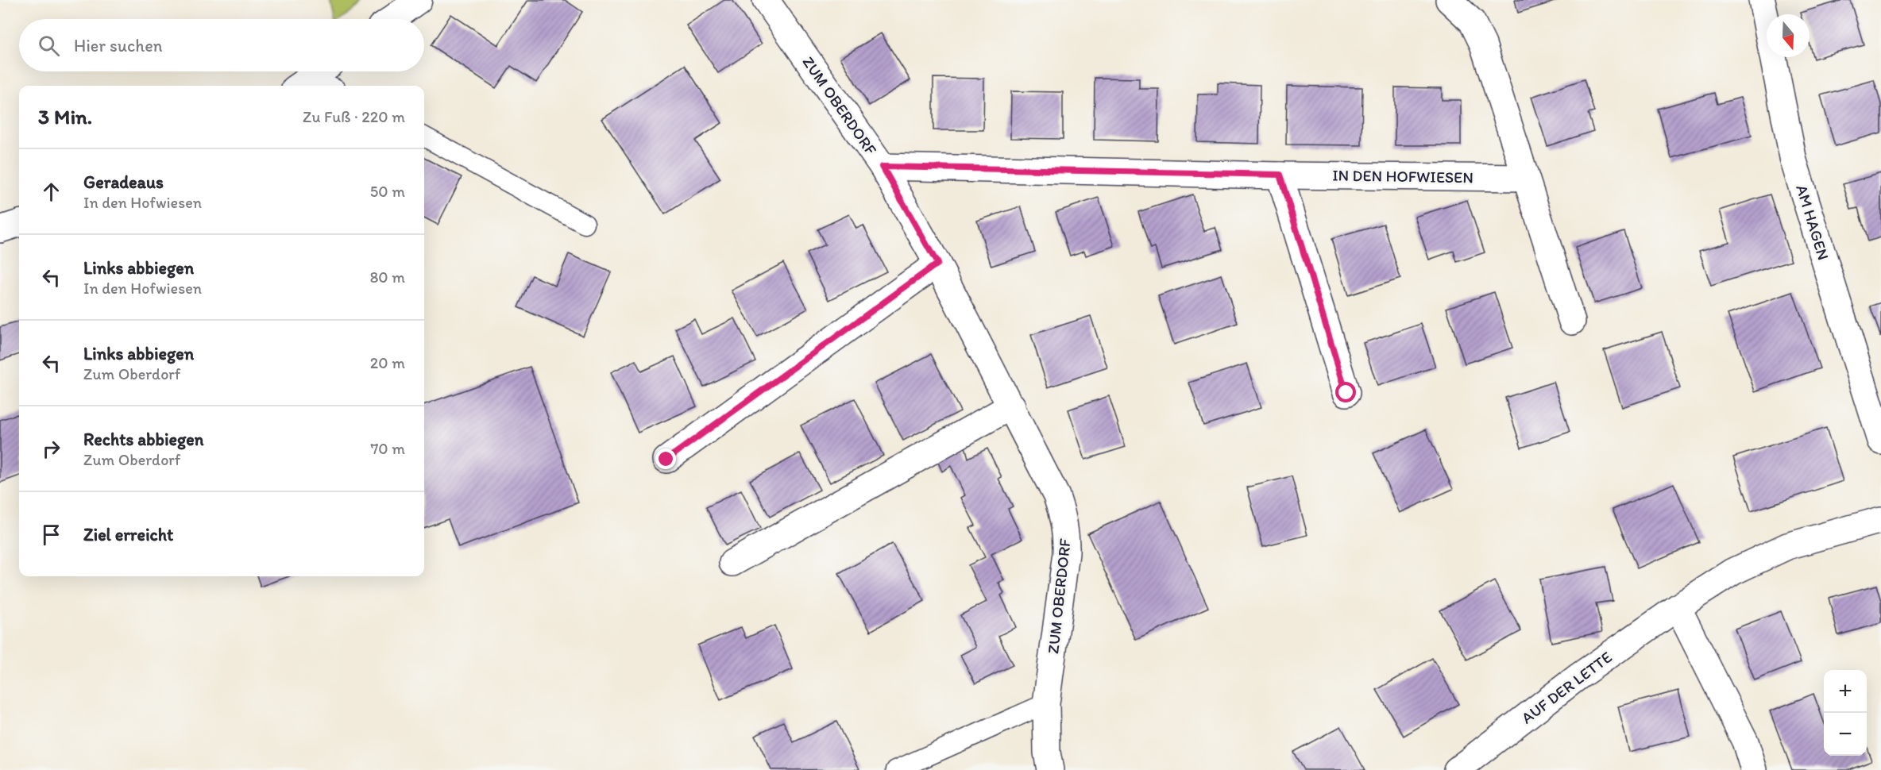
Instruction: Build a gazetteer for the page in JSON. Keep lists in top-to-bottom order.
{
  "streets": {
    "street": [
      "ZUM OBERDORF",
      "IN DEN HOFWIESEN",
      "AM HAGEN",
      "AUF DER LETTE"
    ]
  },
  "crossings": [
    ["ZUM OBERDORF", "IN DEN HOFWIESEN"]
  ],
  "north": "bottom",
  "page": {
    "search": "Hier suchen",
    "heading": ["3 Min.", "Zu Fuß · 220 m"],
    "list": [
      ["Geradeaus", "In den Hofwiesen", "50 m"],
      ["Links abbiegen", "In den Hofwiesen", "80 m"],
      ["Links abbiegen", "Zum Oberdorf", "20 m"],
      ["Rechts abbiegen", "Zum Oberdorf", "70 m"],
      "Ziel erreicht"
    ],
    "map_buttons": ["+", "−"]
  }
}
